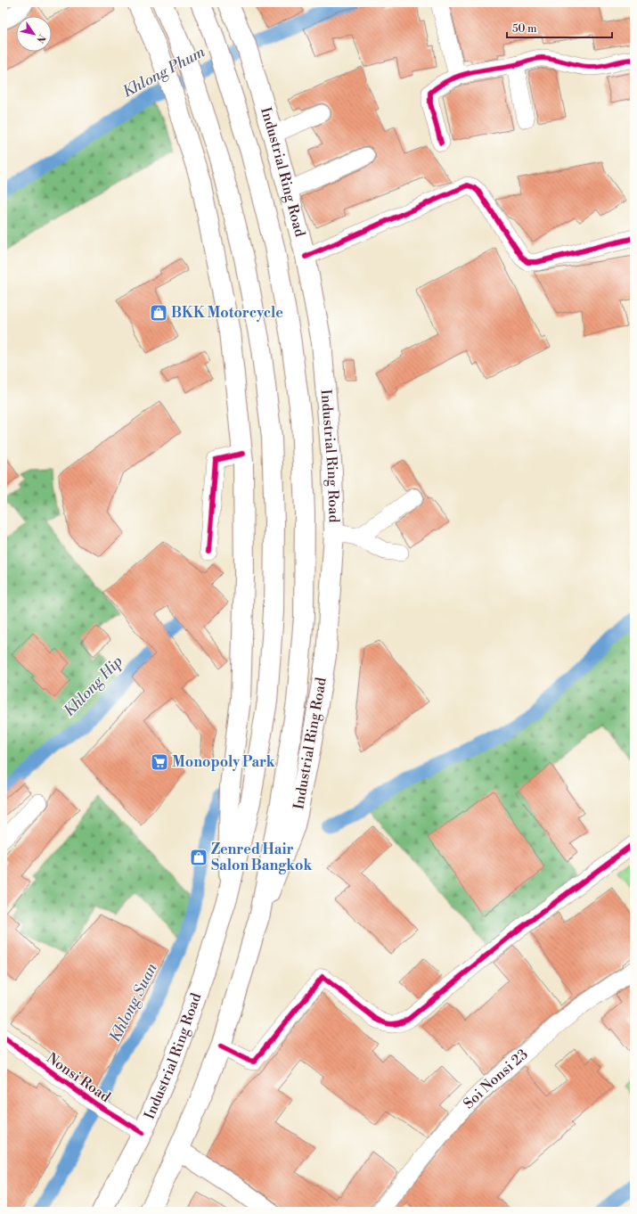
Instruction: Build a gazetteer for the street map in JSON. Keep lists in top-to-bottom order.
{
  "streets": {
    "main road": ["Industrial Ring Road"],
    "street": ["Nonsi Road", "Soi Nonsi 23"]
  },
  "crossings": [
    ["Industrial Ring Road", "Nonsi Road"]
  ],
  "water": ["Khlong Phum", "Khlong Hip", "Khlong Suan"],
  "places": {
    "shop": ["BKK Motorcycle", "Zenred Hair Salon Bangkok"],
    "supermarket": ["Monopoly Park"]
  },
  "scale_bar": "50 m",
  "north": "bottom right"
}
